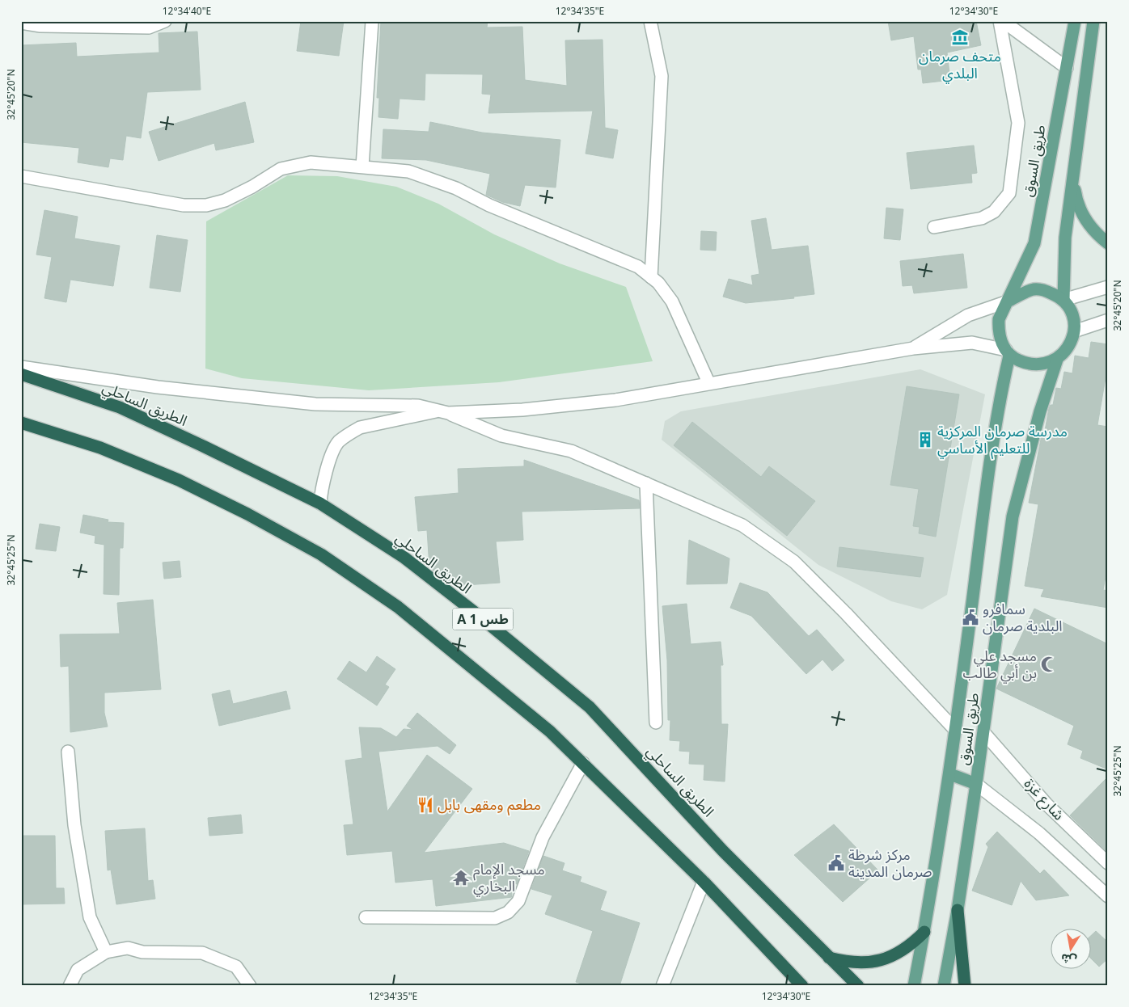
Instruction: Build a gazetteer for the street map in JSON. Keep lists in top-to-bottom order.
{
  "streets": {
    "highway": ["الطريق الساحلي", "A 1 طس"],
    "main road": ["طريق السوق"],
    "street": ["شارع غزة"]
  },
  "crossings": [
    ["طريق السوق", "شارع غزة"]
  ],
  "places": {
    "museum": ["متحف صرمان البلدي"],
    "building": ["مدرسة صرمان المركزية للتعليم الأساسي"],
    "public building": ["سمافرو البلدية صرمان", "مركز شرطة صرمان المدينة"],
    "mosque": ["مسجد علي بن أبي طالب"],
    "restaurant": ["مطعم ومقهى بابل"],
    "temple": ["مسجد الإمام البخاري"]
  },
  "north": "bottom",
  "coordinates": [
    "12°34'40\"E",
    "12°34'35\"E",
    "12°34'30\"E",
    "32°45'20\"N",
    "32°45'25\"N"
  ]
}
